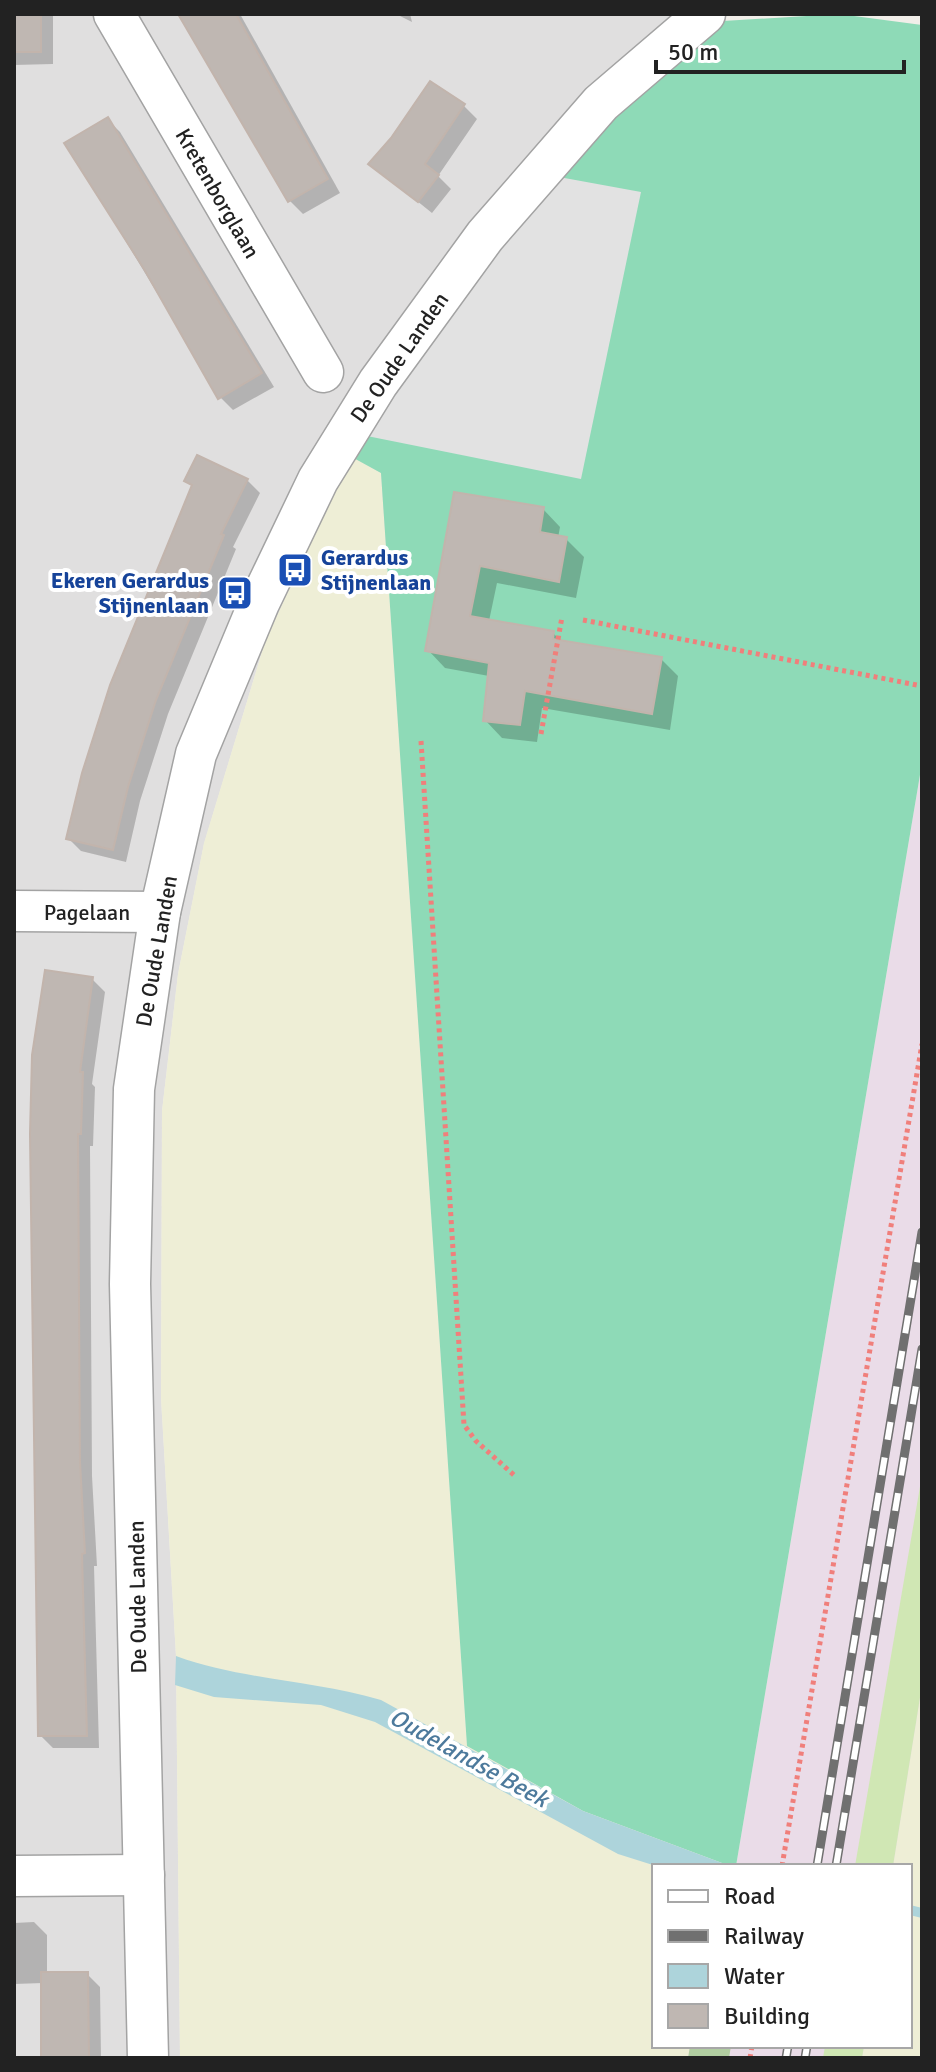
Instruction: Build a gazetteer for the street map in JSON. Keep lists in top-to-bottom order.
{
  "streets": {
    "street": ["Kretenborglaan", "De Oude Landen", "Pagelaan"]
  },
  "crossings": [
    ["De Oude Landen", "Pagelaan"]
  ],
  "water": ["Oudelandse Beek"],
  "places": {
    "bus stop": ["Gerardus Stijnenlaan", "Ekeren Gerardus Stijnenlaan"]
  },
  "legend": [
    "Road",
    "Railway",
    "Water",
    "Building"
  ],
  "scale_bar": "50 m"
}
